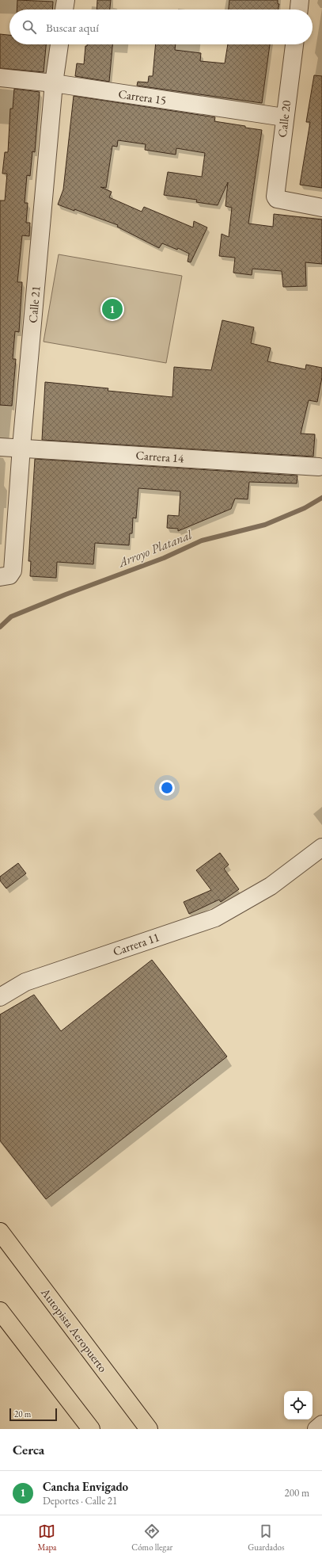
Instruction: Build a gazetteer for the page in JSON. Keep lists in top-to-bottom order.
{
  "streets": {
    "highway": ["Autopista Aeropuerto"],
    "street": [
      "Carrera 15",
      "Calle 20",
      "Calle 21",
      "Carrera 14",
      "Carrera 11"
    ]
  },
  "crossings": [
    ["Carrera 15", "Calle 20"],
    ["Carrera 15", "Calle 21"],
    ["Calle 21", "Carrera 14"]
  ],
  "water": ["Arroyo Platanal"],
  "scale_bar": "20 m",
  "page": {
    "search": "Buscar aquí",
    "pins": "1",
    "scale": "20 m",
    "heading": "Cerca",
    "list": [
      {
        "mark": "1",
        "name": "Cancha Envigado",
        "note": "Deportes · Calle 21",
        "value": "200 m"
      }
    ],
    "nav": ["Mapa", "Cómo llegar", "Guardados"]
  }
}
